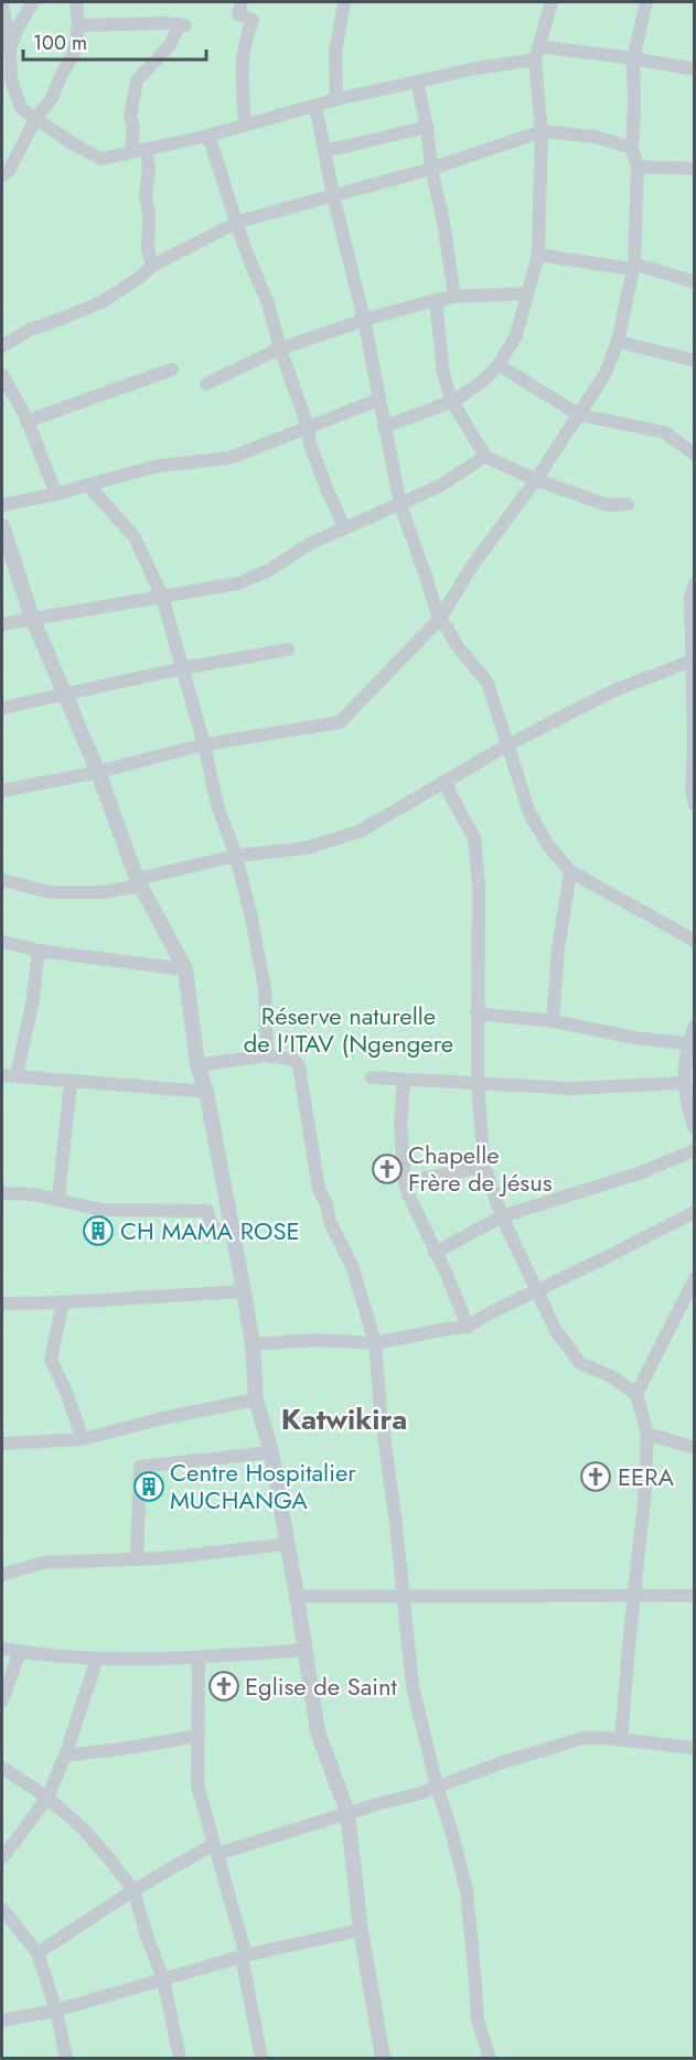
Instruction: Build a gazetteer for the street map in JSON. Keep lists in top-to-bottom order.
{
  "districts": ["Katwikira"],
  "parks": ["Réserve naturelle de l'ITAV (Ngengere"],
  "places": {
    "church": ["Chapelle Frère de Jésus", "EERA", "Eglise de Saint"],
    "building": ["CH MAMA ROSE", "Centre Hospitalier MUCHANGA"]
  },
  "scale_bar": "100 m"
}
